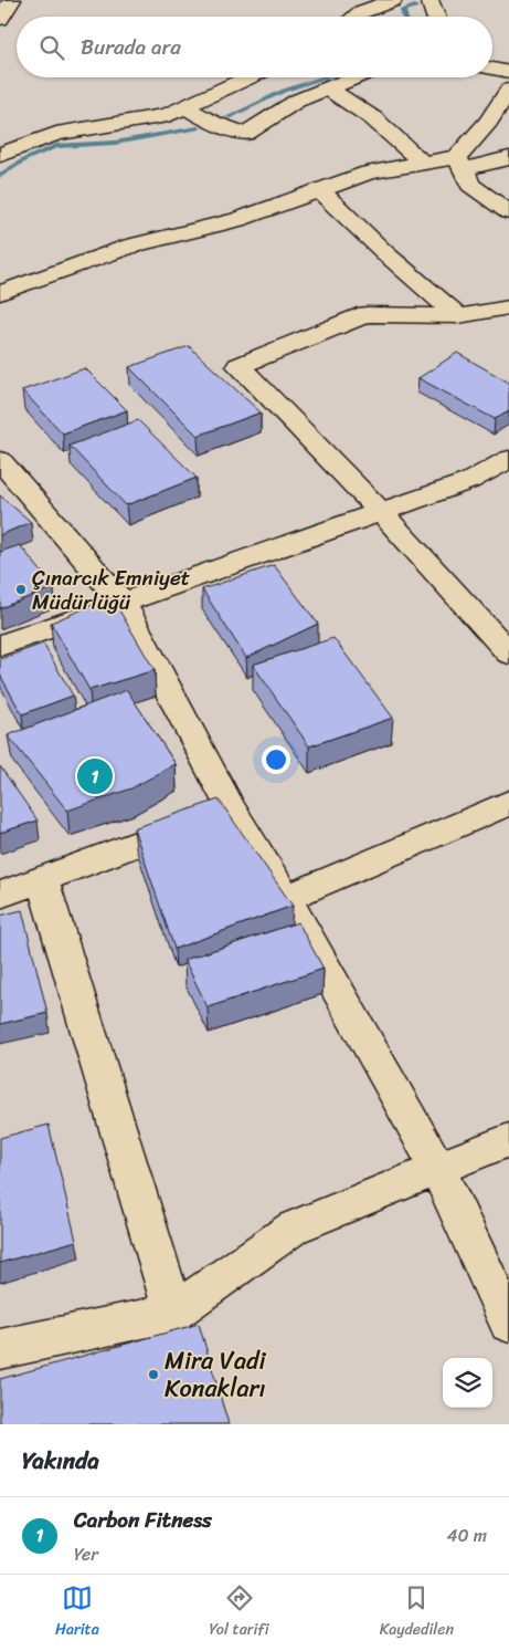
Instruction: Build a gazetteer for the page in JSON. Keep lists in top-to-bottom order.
{
  "places": ["Çınarcık Emniyet Müdürlüğü", "Mira Vadi Konakları"],
  "page": {
    "search": "Burada ara",
    "pins": "1",
    "heading": "Yakında",
    "list": [
      {
        "mark": "1",
        "name": "Carbon Fitness",
        "note": "Yer",
        "value": "40 m"
      }
    ],
    "nav": ["Harita", "Yol tarifi", "Kaydedilen"]
  }
}
